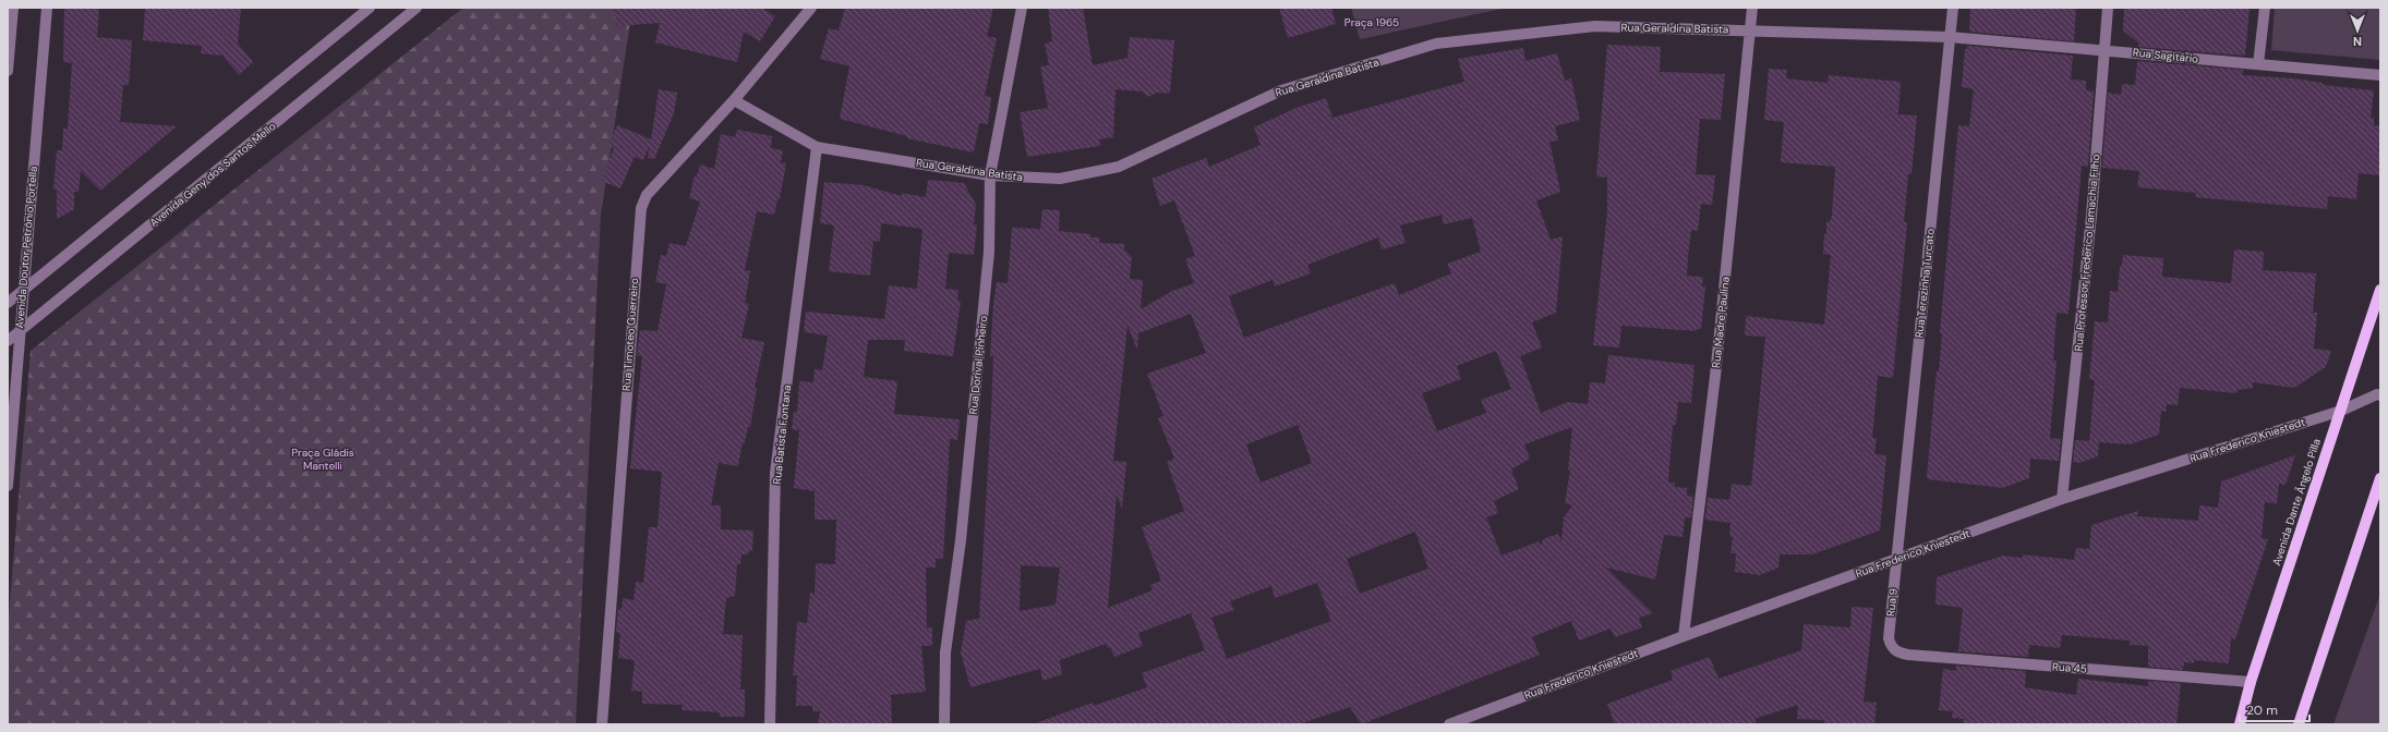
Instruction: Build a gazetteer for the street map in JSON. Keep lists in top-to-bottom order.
{
  "streets": {
    "main road": ["Avenida Dante Ângelo Pilla"],
    "street": [
      "Rua Geraldina Batista",
      "Rua Sagitário",
      "Avenida Geny dos Santos Mello",
      "Avenida Doutor Petrônio Portella",
      "Rua Professor Frederico Lamachia Filho",
      "Rua Terezinha Turcato",
      "Rua Madre Paulina",
      "Rua Timoteo Guerreiro",
      "Rua Dorival Pinheiro",
      "Rua Batista Fontana",
      "Rua Frederico Kniestedt",
      "Rua 9",
      "Rua 45"
    ]
  },
  "crossings": [
    ["Rua Geraldina Batista", "Rua Sagitário"],
    ["Rua Geraldina Batista", "Rua Terezinha Turcato"],
    ["Rua Geraldina Batista", "Rua Madre Paulina"],
    ["Rua Geraldina Batista", "Rua Timoteo Guerreiro"],
    ["Rua Geraldina Batista", "Rua Dorival Pinheiro"],
    ["Rua Geraldina Batista", "Rua Batista Fontana"],
    ["Rua Sagitário", "Rua Professor Frederico Lamachia Filho"],
    ["Rua Sagitário", "Rua Terezinha Turcato"],
    ["Avenida Geny dos Santos Mello", "Avenida Doutor Petrônio Portella"],
    ["Rua Professor Frederico Lamachia Filho", "Rua Frederico Kniestedt"],
    ["Rua Terezinha Turcato", "Rua Frederico Kniestedt"],
    ["Rua Terezinha Turcato", "Rua 9"],
    ["Rua Madre Paulina", "Rua Frederico Kniestedt"],
    ["Rua Frederico Kniestedt", "Avenida Dante Ângelo Pilla"],
    ["Rua Frederico Kniestedt", "Rua 9"],
    ["Avenida Dante Ângelo Pilla", "Rua 45"],
    ["Rua 9", "Rua 45"]
  ],
  "parks": ["Praça 1965", "Praça Gládis Mantelli"],
  "scale_bar": "20 m",
  "north": "bottom"
}
